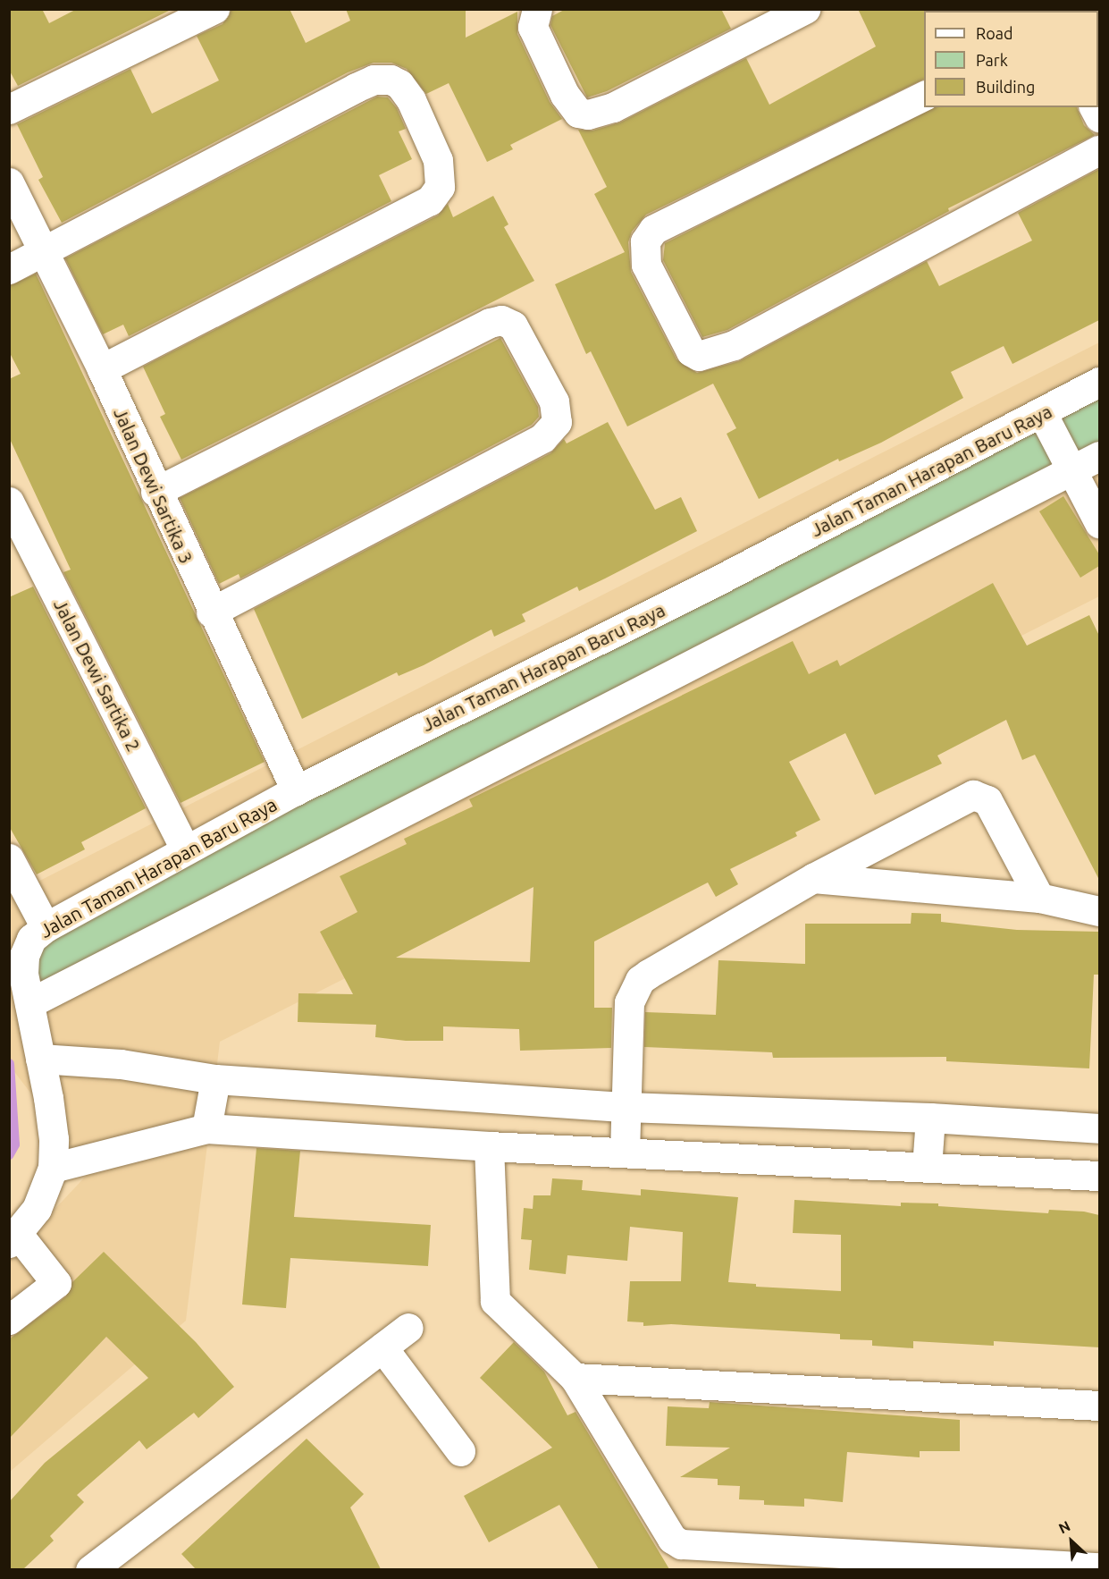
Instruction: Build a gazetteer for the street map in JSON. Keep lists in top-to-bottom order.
{
  "streets": {
    "street": ["Jalan Taman Harapan Baru Raya", "Jalan Dewi Sartika 3", "Jalan Dewi Sartika 2"]
  },
  "crossings": [
    ["Jalan Taman Harapan Baru Raya", "Jalan Dewi Sartika 3"],
    ["Jalan Taman Harapan Baru Raya", "Jalan Dewi Sartika 2"]
  ],
  "legend": ["Road", "Park", "Building"],
  "north": "top left"
}
